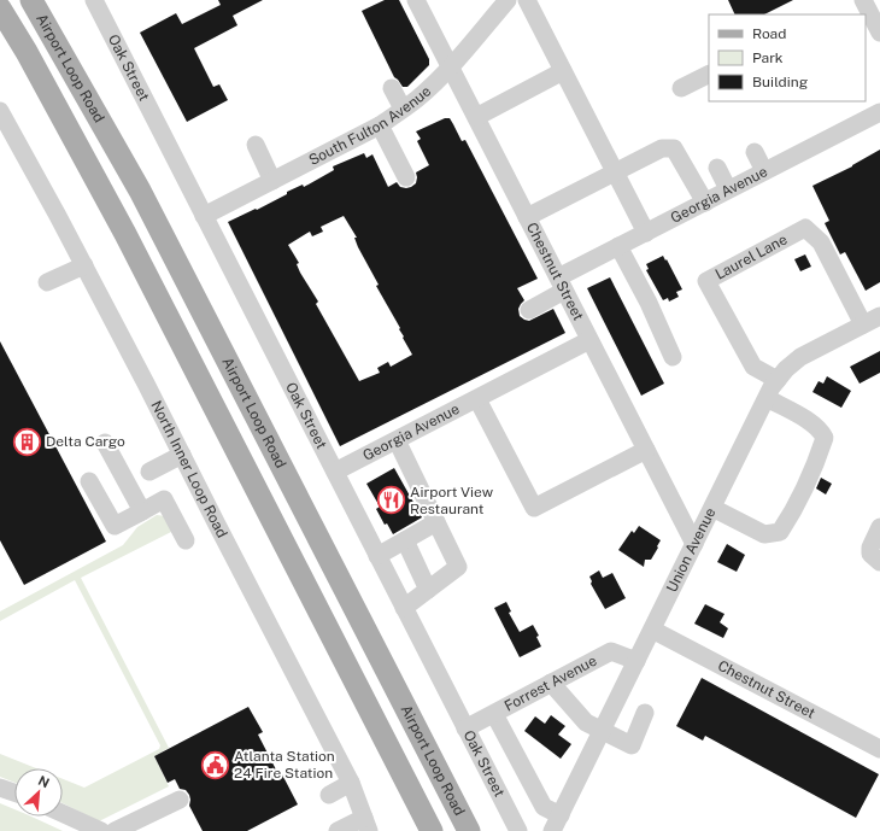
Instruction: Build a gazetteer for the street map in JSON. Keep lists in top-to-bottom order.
{
  "streets": {
    "main road": ["Airport Loop Road"],
    "street": [
      "Oak Street",
      "South Fulton Avenue",
      "Georgia Avenue",
      "Laurel Lane",
      "Chestnut Street",
      "North Inner Loop Road",
      "Union Avenue",
      "Forrest Avenue"
    ]
  },
  "crossings": [
    ["Oak Street", "South Fulton Avenue"],
    ["Oak Street", "Georgia Avenue"],
    ["Oak Street", "Forrest Avenue"],
    ["South Fulton Avenue", "Chestnut Street"],
    ["Georgia Avenue", "Chestnut Street"],
    ["Laurel Lane", "Union Avenue"],
    ["Chestnut Street", "Union Avenue"],
    ["Union Avenue", "Forrest Avenue"]
  ],
  "places": {
    "building": ["Delta Cargo"],
    "restaurant": ["Airport View Restaurant"],
    "public building": ["Atlanta Station 24 Fire Station"]
  },
  "legend": ["Road", "Park", "Building"],
  "north": "top right"
}
